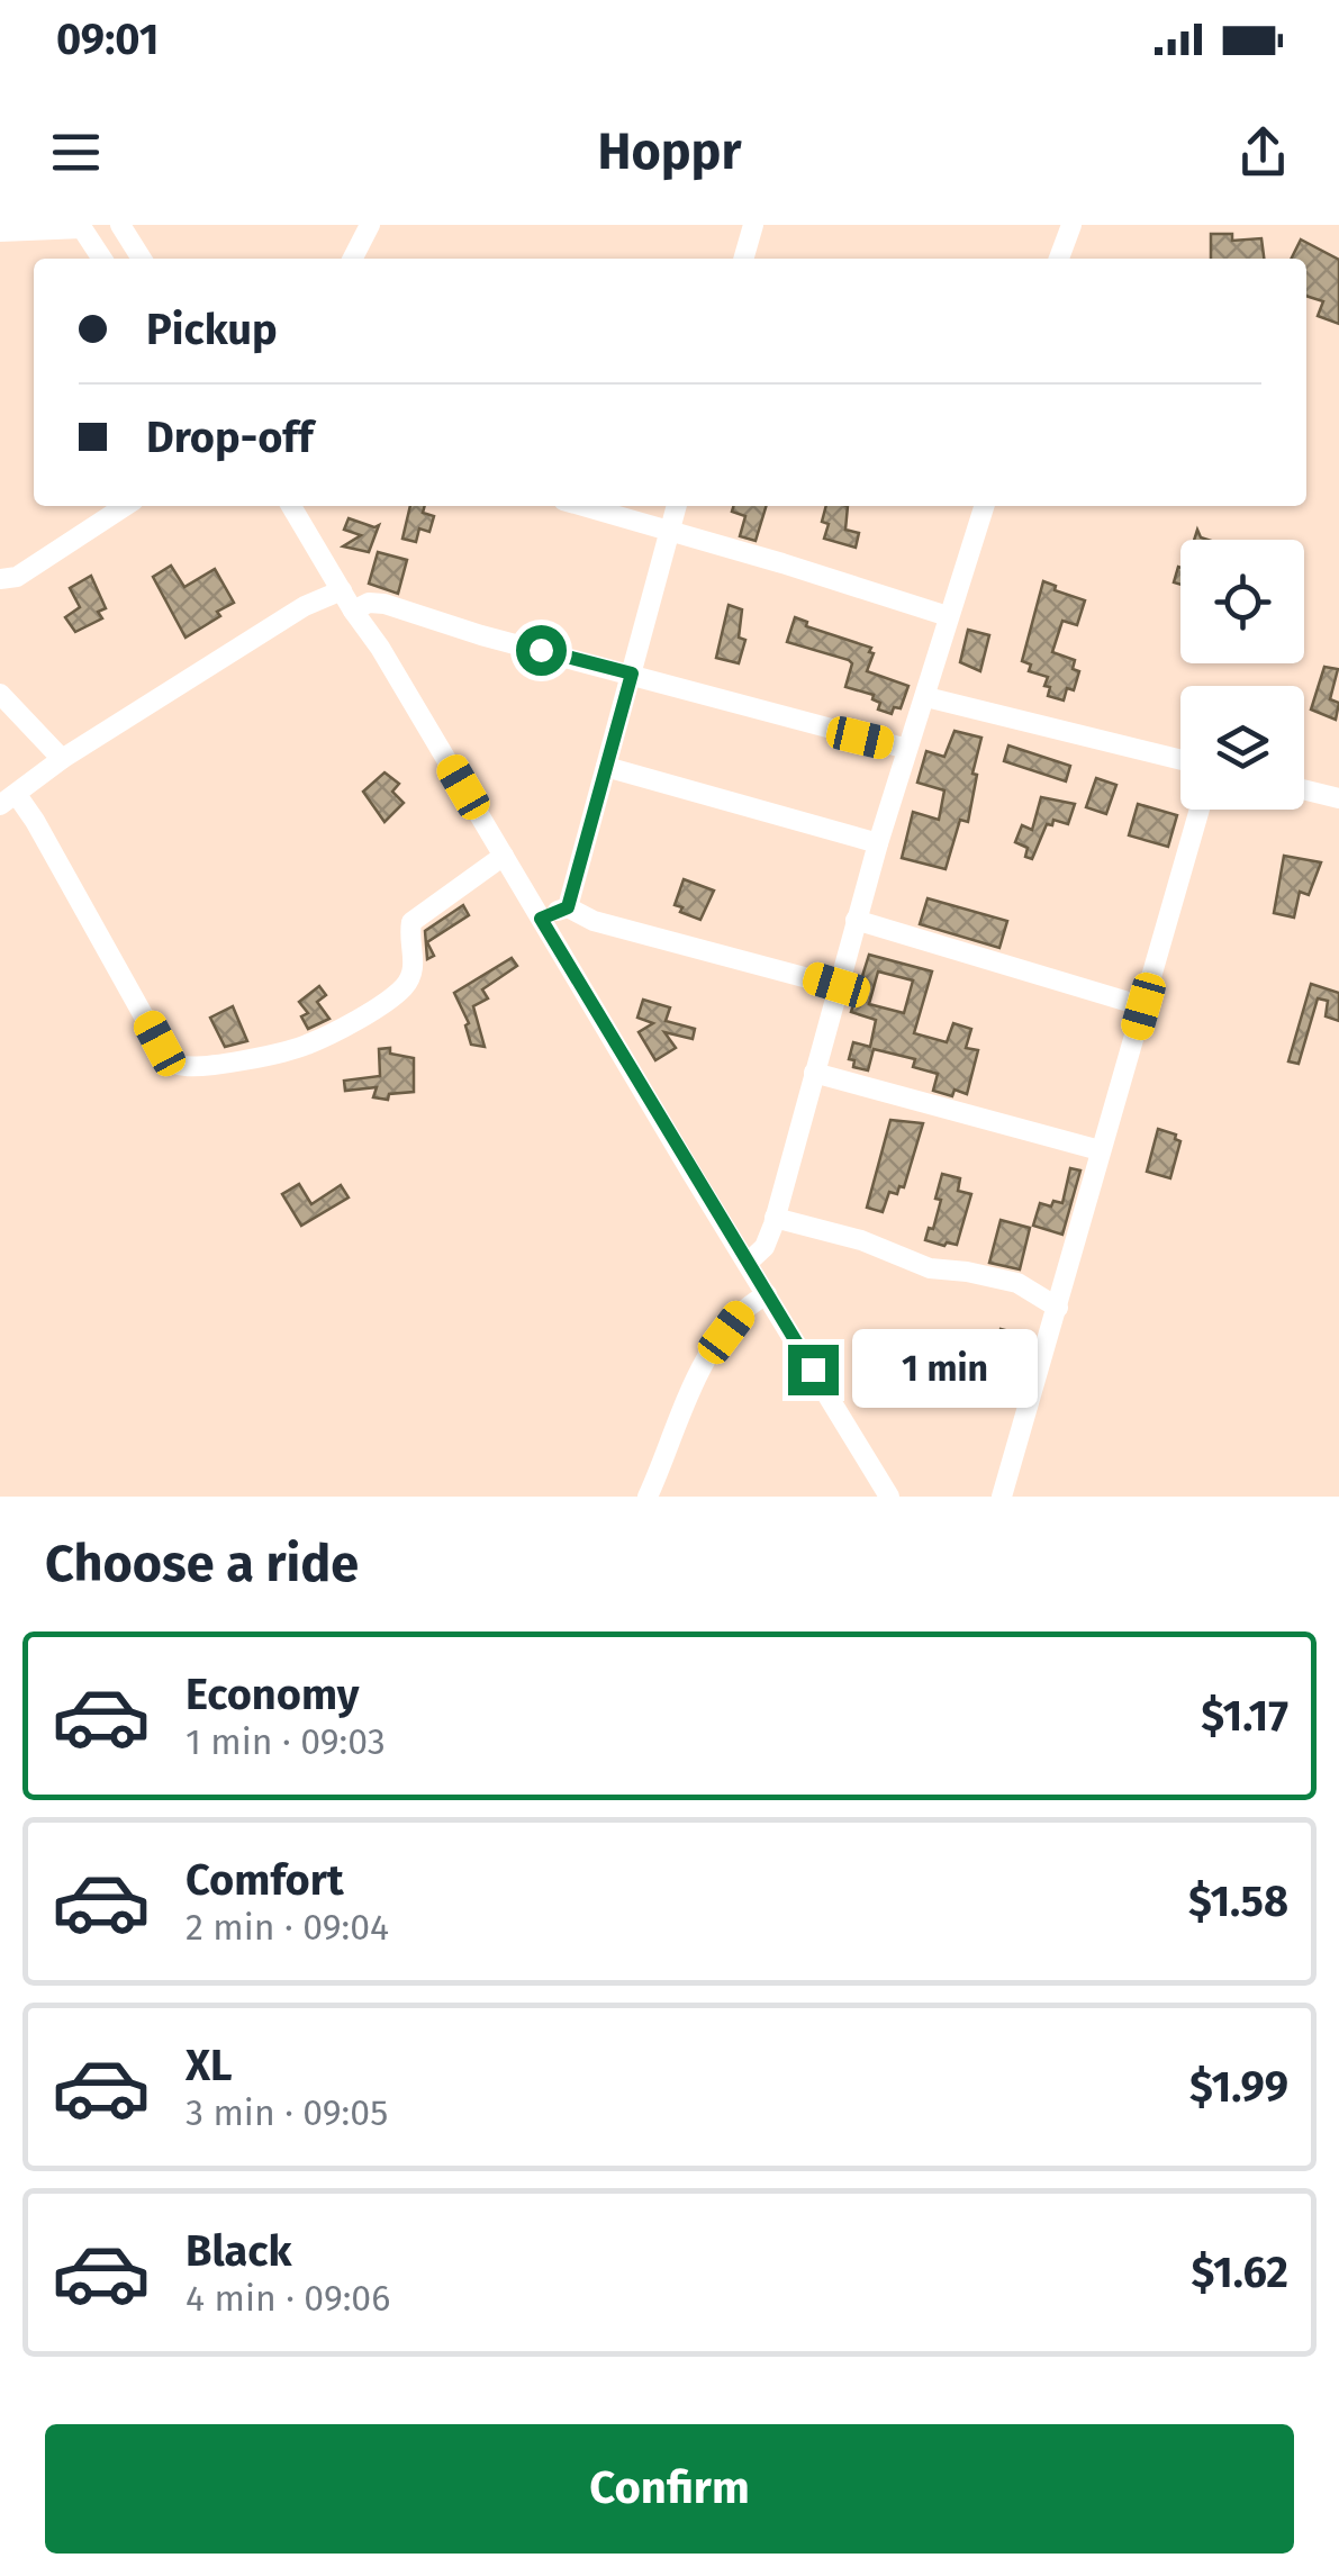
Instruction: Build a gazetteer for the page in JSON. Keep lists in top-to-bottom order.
{
  "page": {
    "status": "09:01",
    "header": "Hoppr",
    "banner": ["Pickup", "Drop-off"],
    "bubble": "1 min",
    "heading": "Choose a ride",
    "list": [
      {
        "name": "Economy",
        "note": "1 min · 09:03",
        "value": "$1.17"
      },
      {
        "name": "Comfort",
        "note": "2 min · 09:04",
        "value": "$1.58"
      },
      {
        "name": "XL",
        "note": "3 min · 09:05",
        "value": "$1.99"
      },
      {
        "name": "Black",
        "note": "4 min · 09:06",
        "value": "$1.62"
      }
    ],
    "buttons": "Confirm"
  }
}
